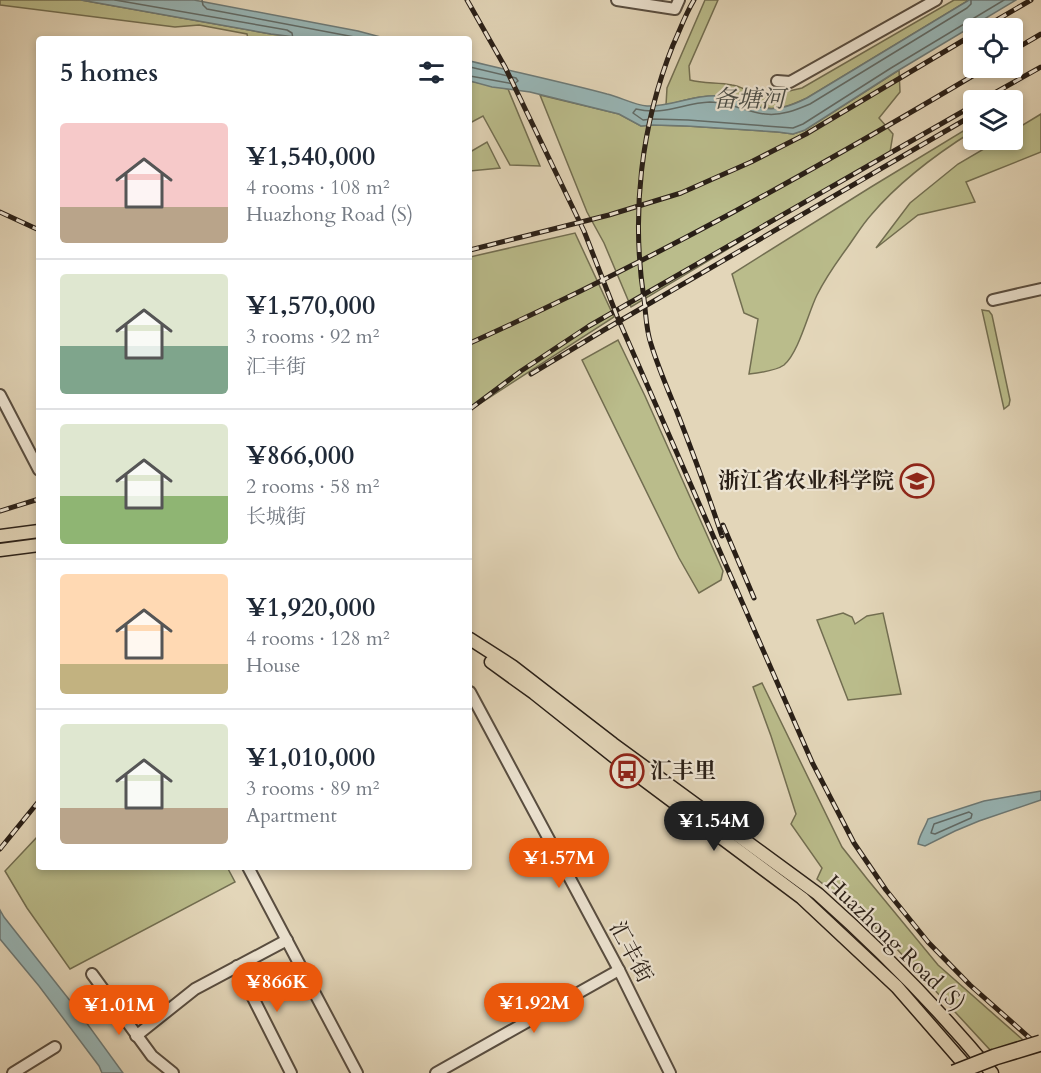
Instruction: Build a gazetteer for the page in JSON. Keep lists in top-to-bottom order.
{
  "streets": {
    "main road": ["Huazhong Road (S)"],
    "street": ["汇丰街"]
  },
  "water": ["备塘河"],
  "places": {
    "school or university": ["浙江省农业科学院"],
    "bus stop": ["汇丰里"]
  },
  "page": {
    "heading": "5 homes",
    "list": [
      {
        "name": "¥1,540,000",
        "note": "4 rooms · 108 m² · Huazhong Road (S)"
      },
      {
        "name": "¥1,570,000",
        "note": "3 rooms · 92 m² · 汇丰街"
      },
      {
        "name": "¥866,000",
        "note": "2 rooms · 58 m² · 长城街"
      },
      {
        "name": "¥1,920,000",
        "note": "4 rooms · 128 m² · House"
      },
      {
        "name": "¥1,010,000",
        "note": "3 rooms · 89 m² · Apartment"
      }
    ],
    "price": [
      "¥1.54M",
      "¥1.57M",
      "¥866K",
      "¥1.92M",
      "¥1.01M"
    ]
  }
}
